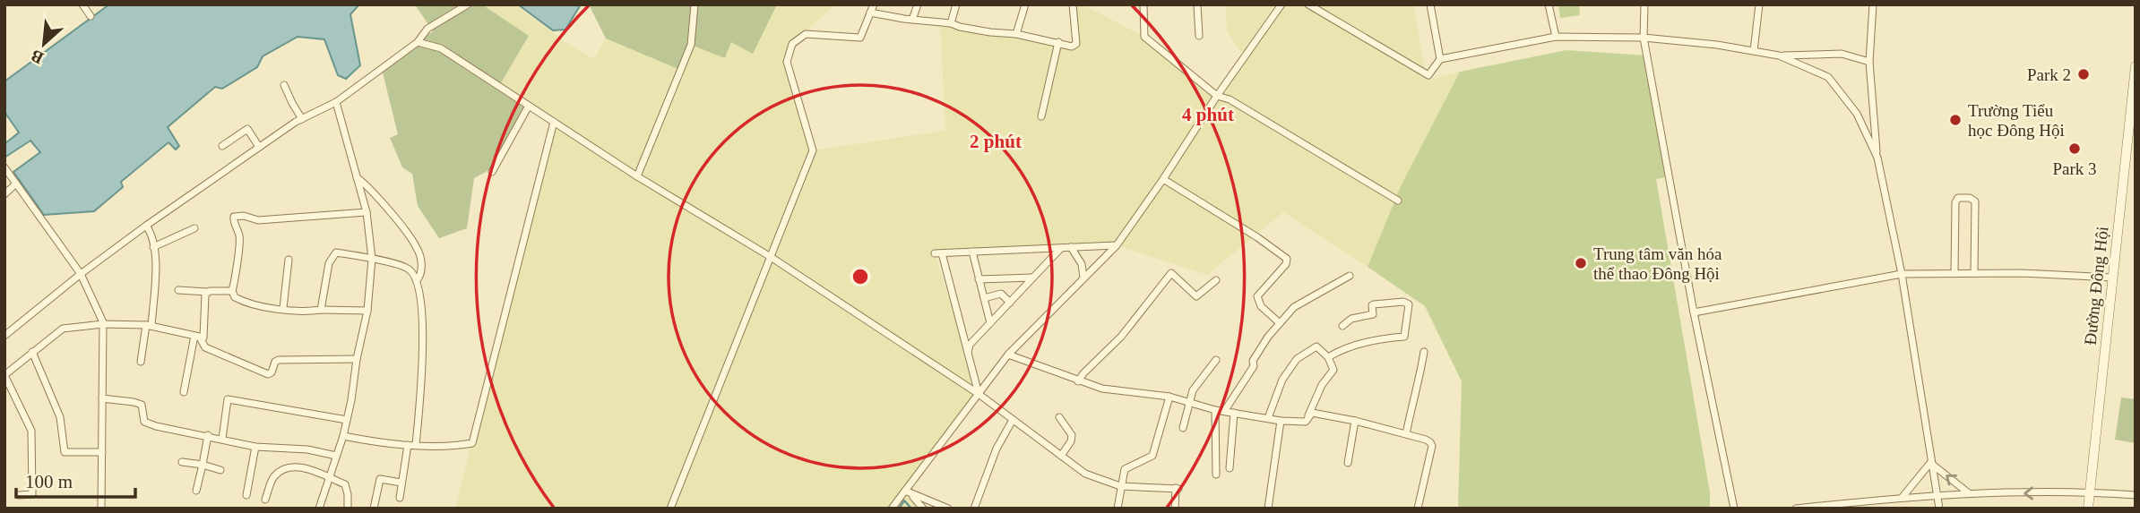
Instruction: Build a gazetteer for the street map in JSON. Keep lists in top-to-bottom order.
{
  "streets": {
    "street": ["Đường Đông Hội"]
  },
  "places": [
    "Park 2",
    "Trường Tiểu học Đông Hội",
    "Park 3",
    "Trung tâm văn hóa thể thao Đông Hội"
  ],
  "scale_bar": "100 m",
  "north": "bottom left",
  "rings": ["4 phút", "2 phút"]
}
